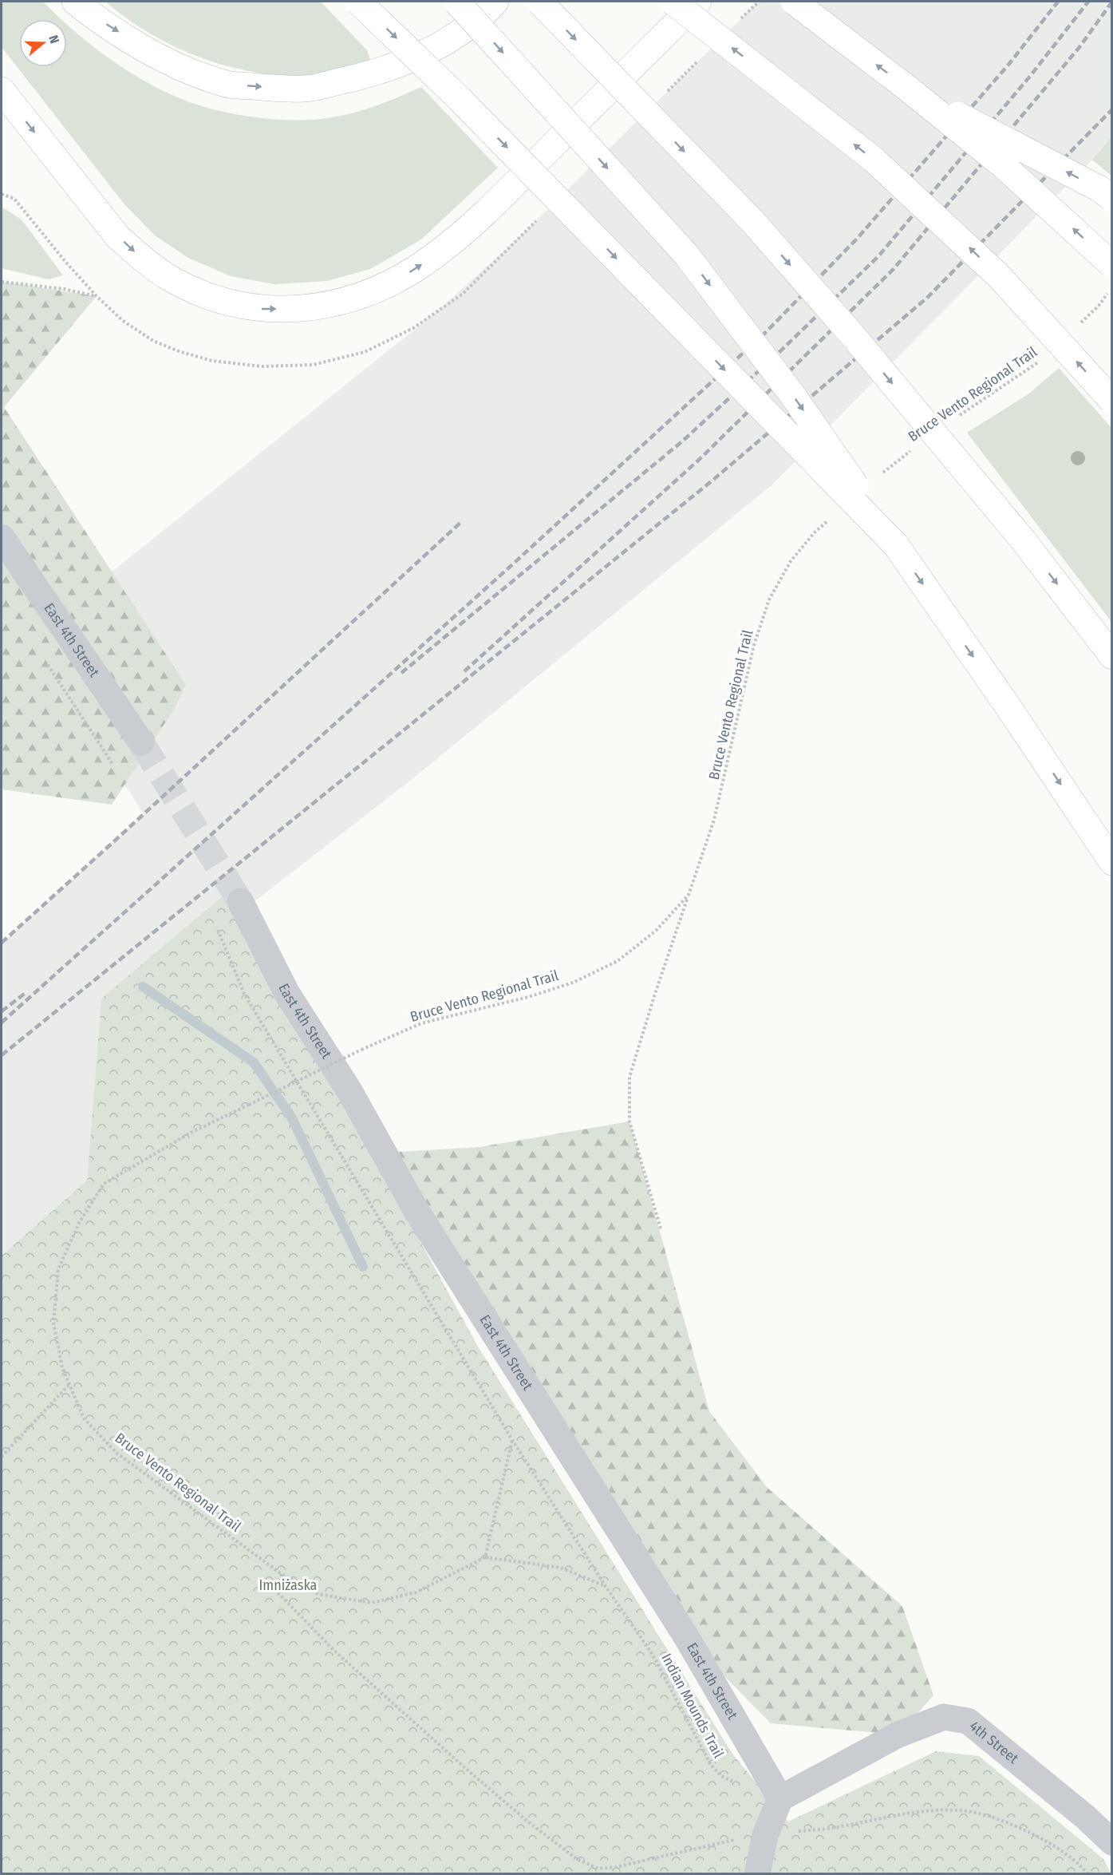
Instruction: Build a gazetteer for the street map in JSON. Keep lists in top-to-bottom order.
{
  "streets": {
    "street": ["East 4th Street", "4th Street"],
    "path": ["Bruce Vento Regional Trail", "Indian Mounds Trail"]
  },
  "crossings": [
    ["East 4th Street", "4th Street"]
  ],
  "parks": ["Imniżaska"],
  "north": "right"
}
